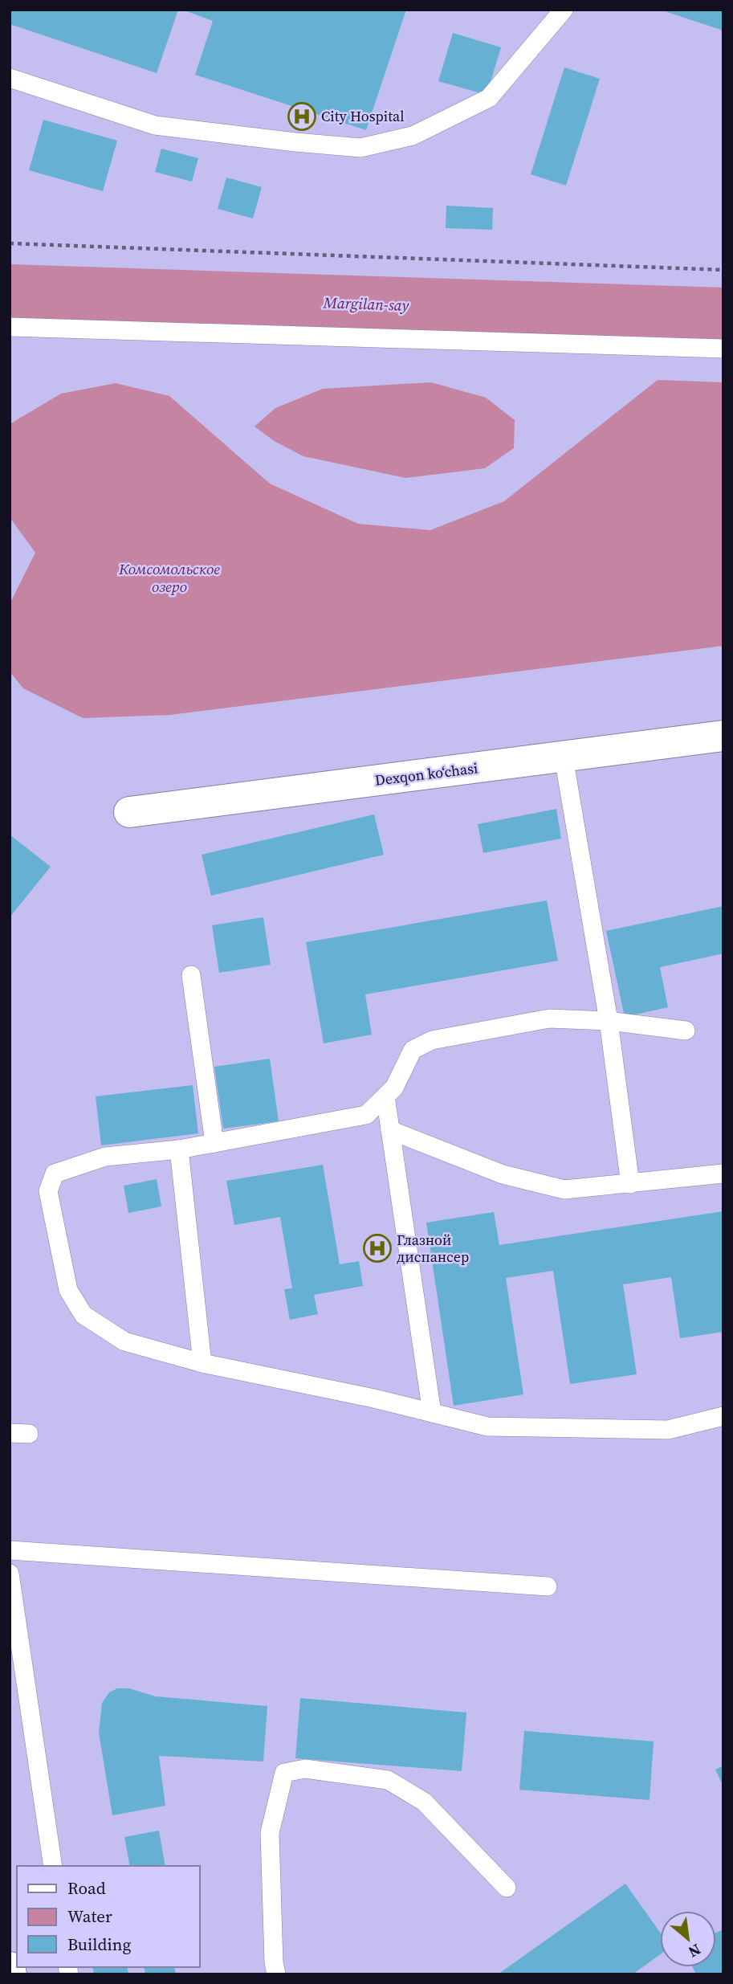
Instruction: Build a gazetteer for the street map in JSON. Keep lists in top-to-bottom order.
{
  "streets": {
    "street": ["Dexqon koʻchasi"]
  },
  "water": ["Margilan-say", "Комсомольское озеро"],
  "places": {
    "hospital": ["City Hospital", "Глазной диспансер"]
  },
  "legend": ["Road", "Water", "Building"],
  "north": "bottom right"
}
